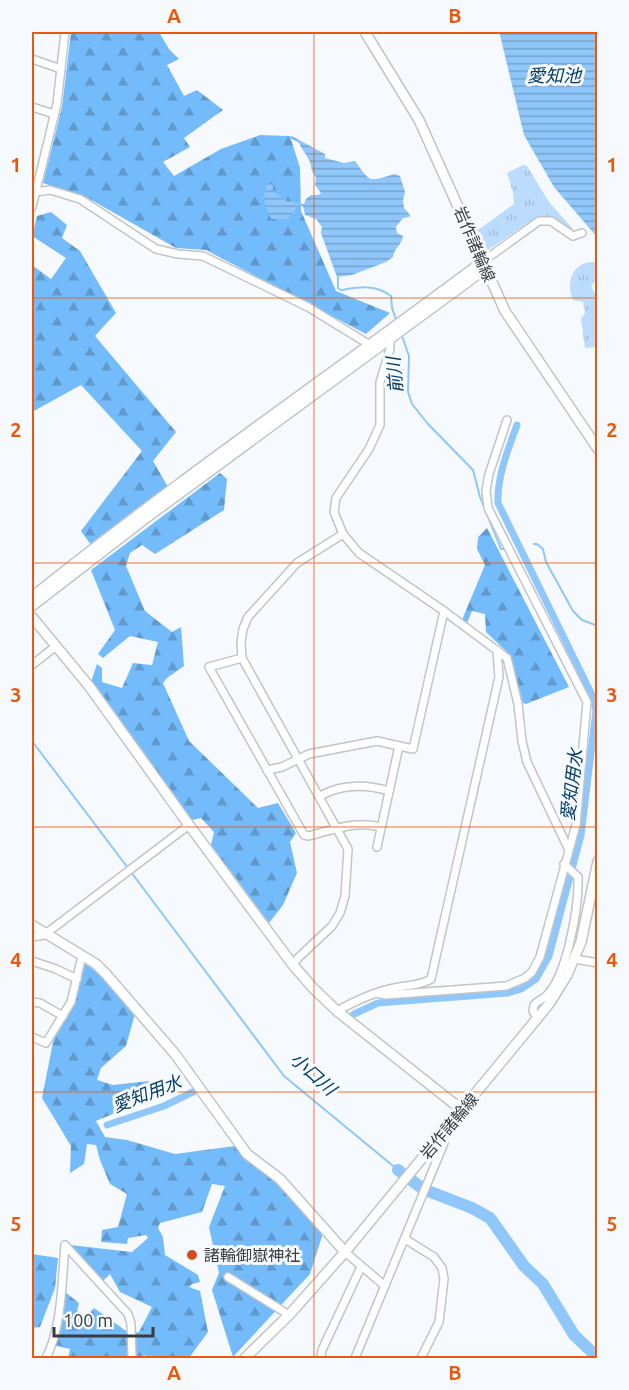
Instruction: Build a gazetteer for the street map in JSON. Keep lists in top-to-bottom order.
{
  "streets": {
    "street": ["岩作諸輪線"]
  },
  "water": [
    "愛知池",
    "前川",
    "愛知用水",
    "小口川"
  ],
  "places": ["諸輪御嶽神社"],
  "scale_bar": "100 m",
  "grid": {
    "columns": ["A", "B"],
    "rows": [
      "1",
      "2",
      "3",
      "4",
      "5"
    ]
  }
}
